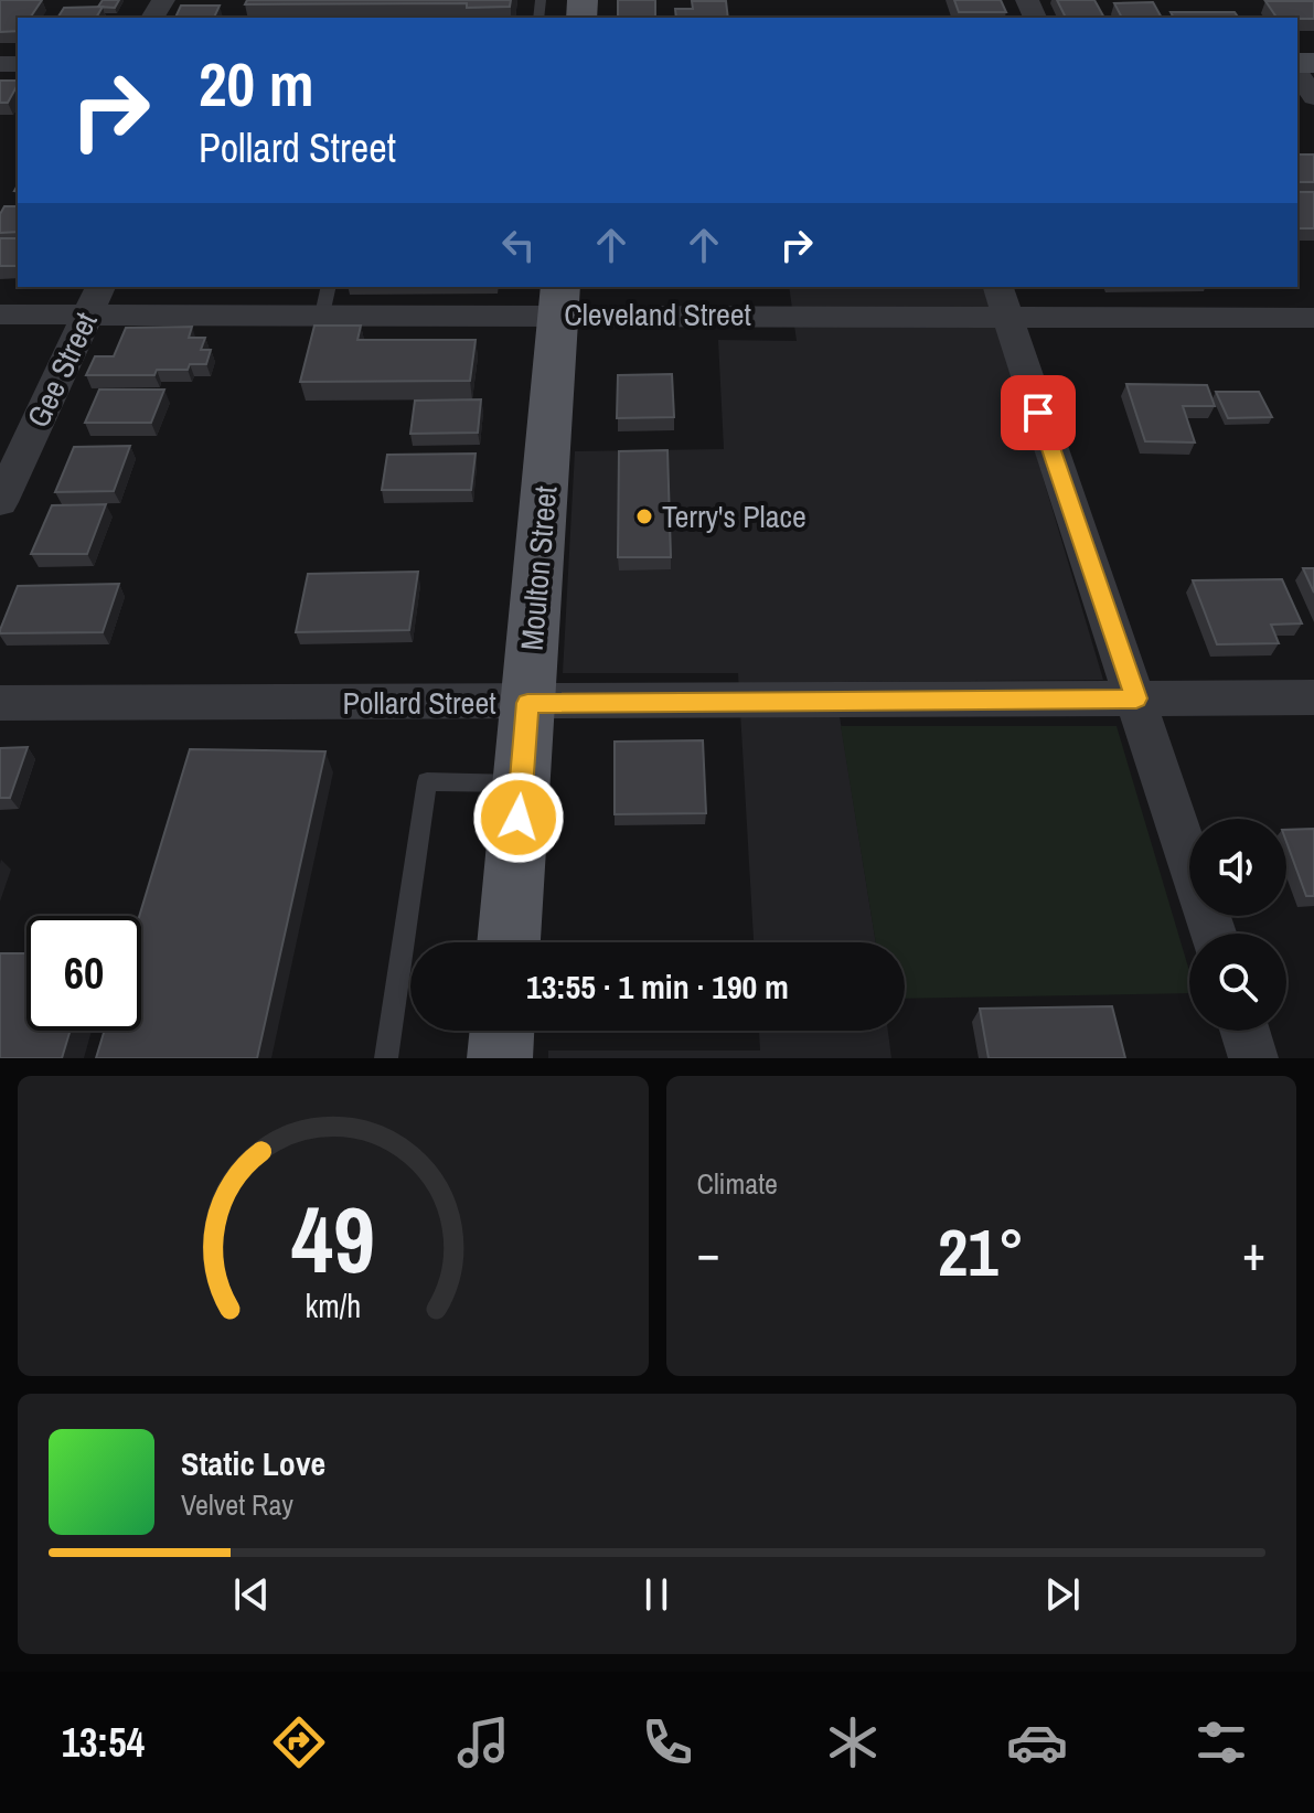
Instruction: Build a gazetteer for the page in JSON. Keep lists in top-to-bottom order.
{
  "streets": {
    "main road": ["Moulton Street"],
    "street": ["Cleveland Street", "Gee Street", "Pollard Street"]
  },
  "crossings": [
    ["Cleveland Street", "Gee Street"],
    ["Cleveland Street", "Moulton Street"],
    ["Moulton Street", "Pollard Street"]
  ],
  "places": ["Terry's Place"],
  "page": {
    "turn": ["20 m", "Pollard Street"],
    "limit": "60",
    "trip": "13:55 · 1 min · 190 m",
    "tile": "Climate",
    "heat": ["−", "21°", "+"],
    "song": ["Static Love", "Velvet Ray"],
    "tabs": "13:54",
    "gauge": ["49", "km/h"]
  }
}
